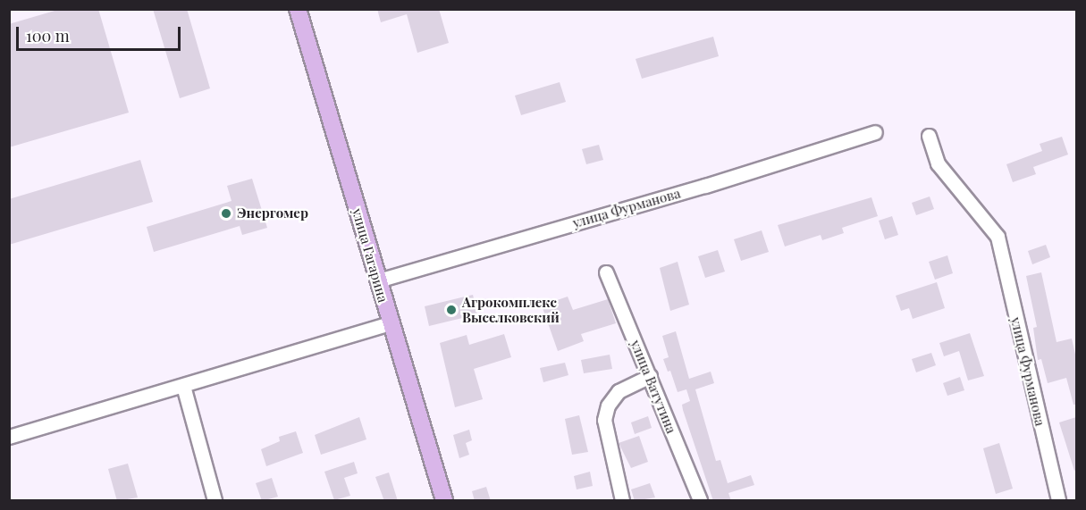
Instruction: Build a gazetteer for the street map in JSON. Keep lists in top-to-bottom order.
{
  "streets": {
    "main road": ["улица Гагарина"],
    "street": ["улица Фурманова", "улица Ватутина"]
  },
  "crossings": [
    ["улица Фурманова", "улица Гагарина"]
  ],
  "places": ["Энергомер", "Агрокомплекс Выселковский"],
  "scale_bar": "100 m"
}
